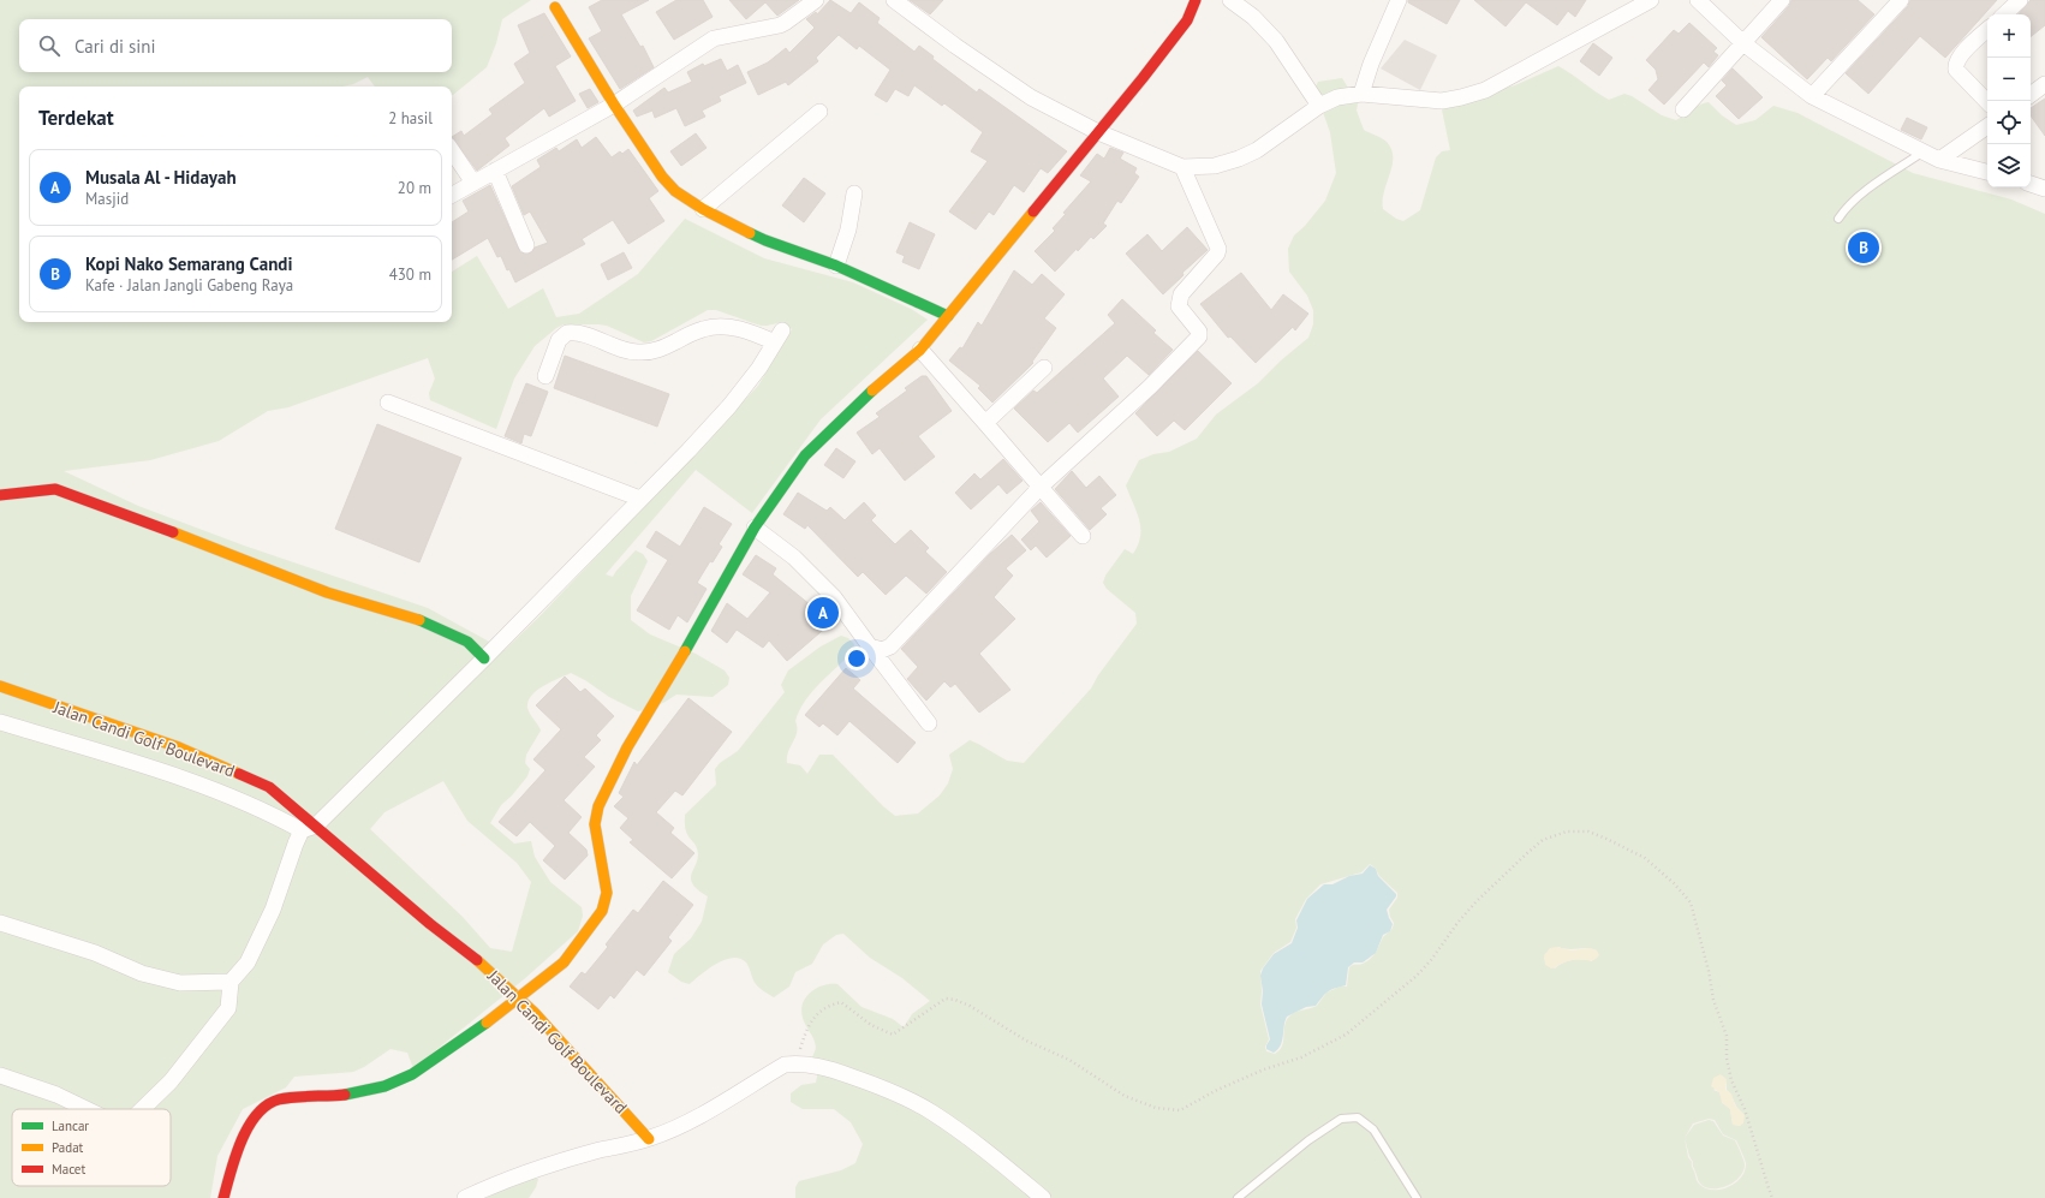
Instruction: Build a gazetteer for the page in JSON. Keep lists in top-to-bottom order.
{
  "streets": {
    "street": ["Jalan Candi Golf Boulevard"]
  },
  "legend": ["Lancar", "Padat", "Macet"],
  "page": {
    "map_buttons": ["+", "−"],
    "search": "Cari di sini",
    "heading": ["Terdekat", "2 hasil"],
    "list": [
      {
        "mark": "A",
        "name": "Musala Al - Hidayah",
        "note": "Masjid",
        "value": "20 m"
      },
      {
        "mark": "B",
        "name": "Kopi Nako Semarang Candi",
        "note": "Kafe · Jalan Jangli Gabeng Raya",
        "value": "430 m"
      }
    ],
    "pins": ["B", "A"]
  }
}
